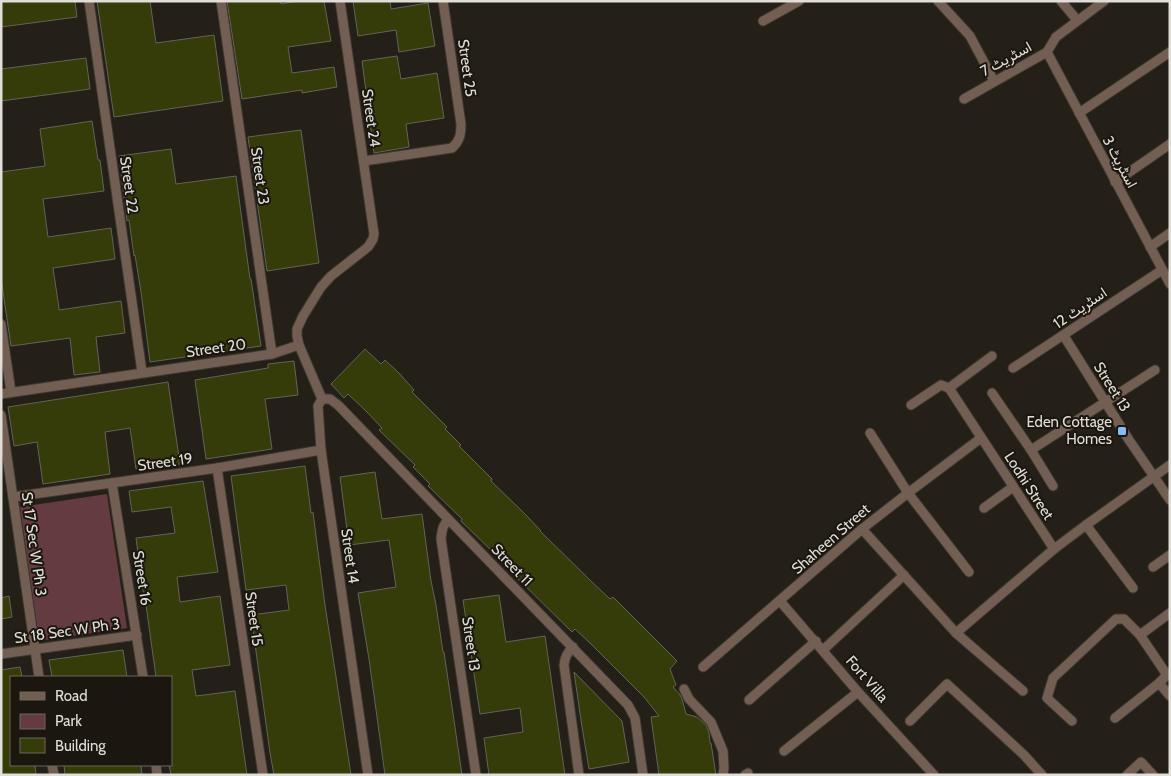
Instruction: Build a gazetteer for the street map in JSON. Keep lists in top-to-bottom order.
{
  "streets": {
    "street": [
      "اسٹریٹ 7",
      "Street 25",
      "Street 24",
      "اسٹریٹ 3",
      "Street 23",
      "Street 22",
      "اسٹریٹ 12",
      "Street 20",
      "Street 13",
      "Street 19",
      "Lodhi Street",
      "Shaheen Street",
      "St 17 Sec W Ph 3",
      "Street 14",
      "Street 11",
      "Street 16",
      "Street 15",
      "St 18 Sec W Ph 3",
      "Fort Villa"
    ]
  },
  "crossings": [
    ["اسٹریٹ 7", "اسٹریٹ 3"],
    ["Street 25", "Street 24"],
    ["Street 24", "Street 20"],
    ["Street 24", "Street 14"],
    ["اسٹریٹ 3", "اسٹریٹ 12"],
    ["Street 23", "Street 20"],
    ["Street 22", "Street 20"],
    ["اسٹریٹ 12", "Street 13"],
    ["Street 20", "Street 14"],
    ["Street 13", "Street 11"],
    ["Street 19", "St 17 Sec W Ph 3"],
    ["Street 19", "Street 14"],
    ["Street 19", "Street 16"],
    ["Street 19", "Street 15"],
    ["Lodhi Street", "Shaheen Street"],
    ["Shaheen Street", "Fort Villa"],
    ["St 17 Sec W Ph 3", "St 18 Sec W Ph 3"],
    ["Street 14", "Street 11"],
    ["Street 16", "St 18 Sec W Ph 3"]
  ],
  "places": {
    "transit": ["Eden Cottage Homes"]
  },
  "legend": ["Road", "Park", "Building"]
}
